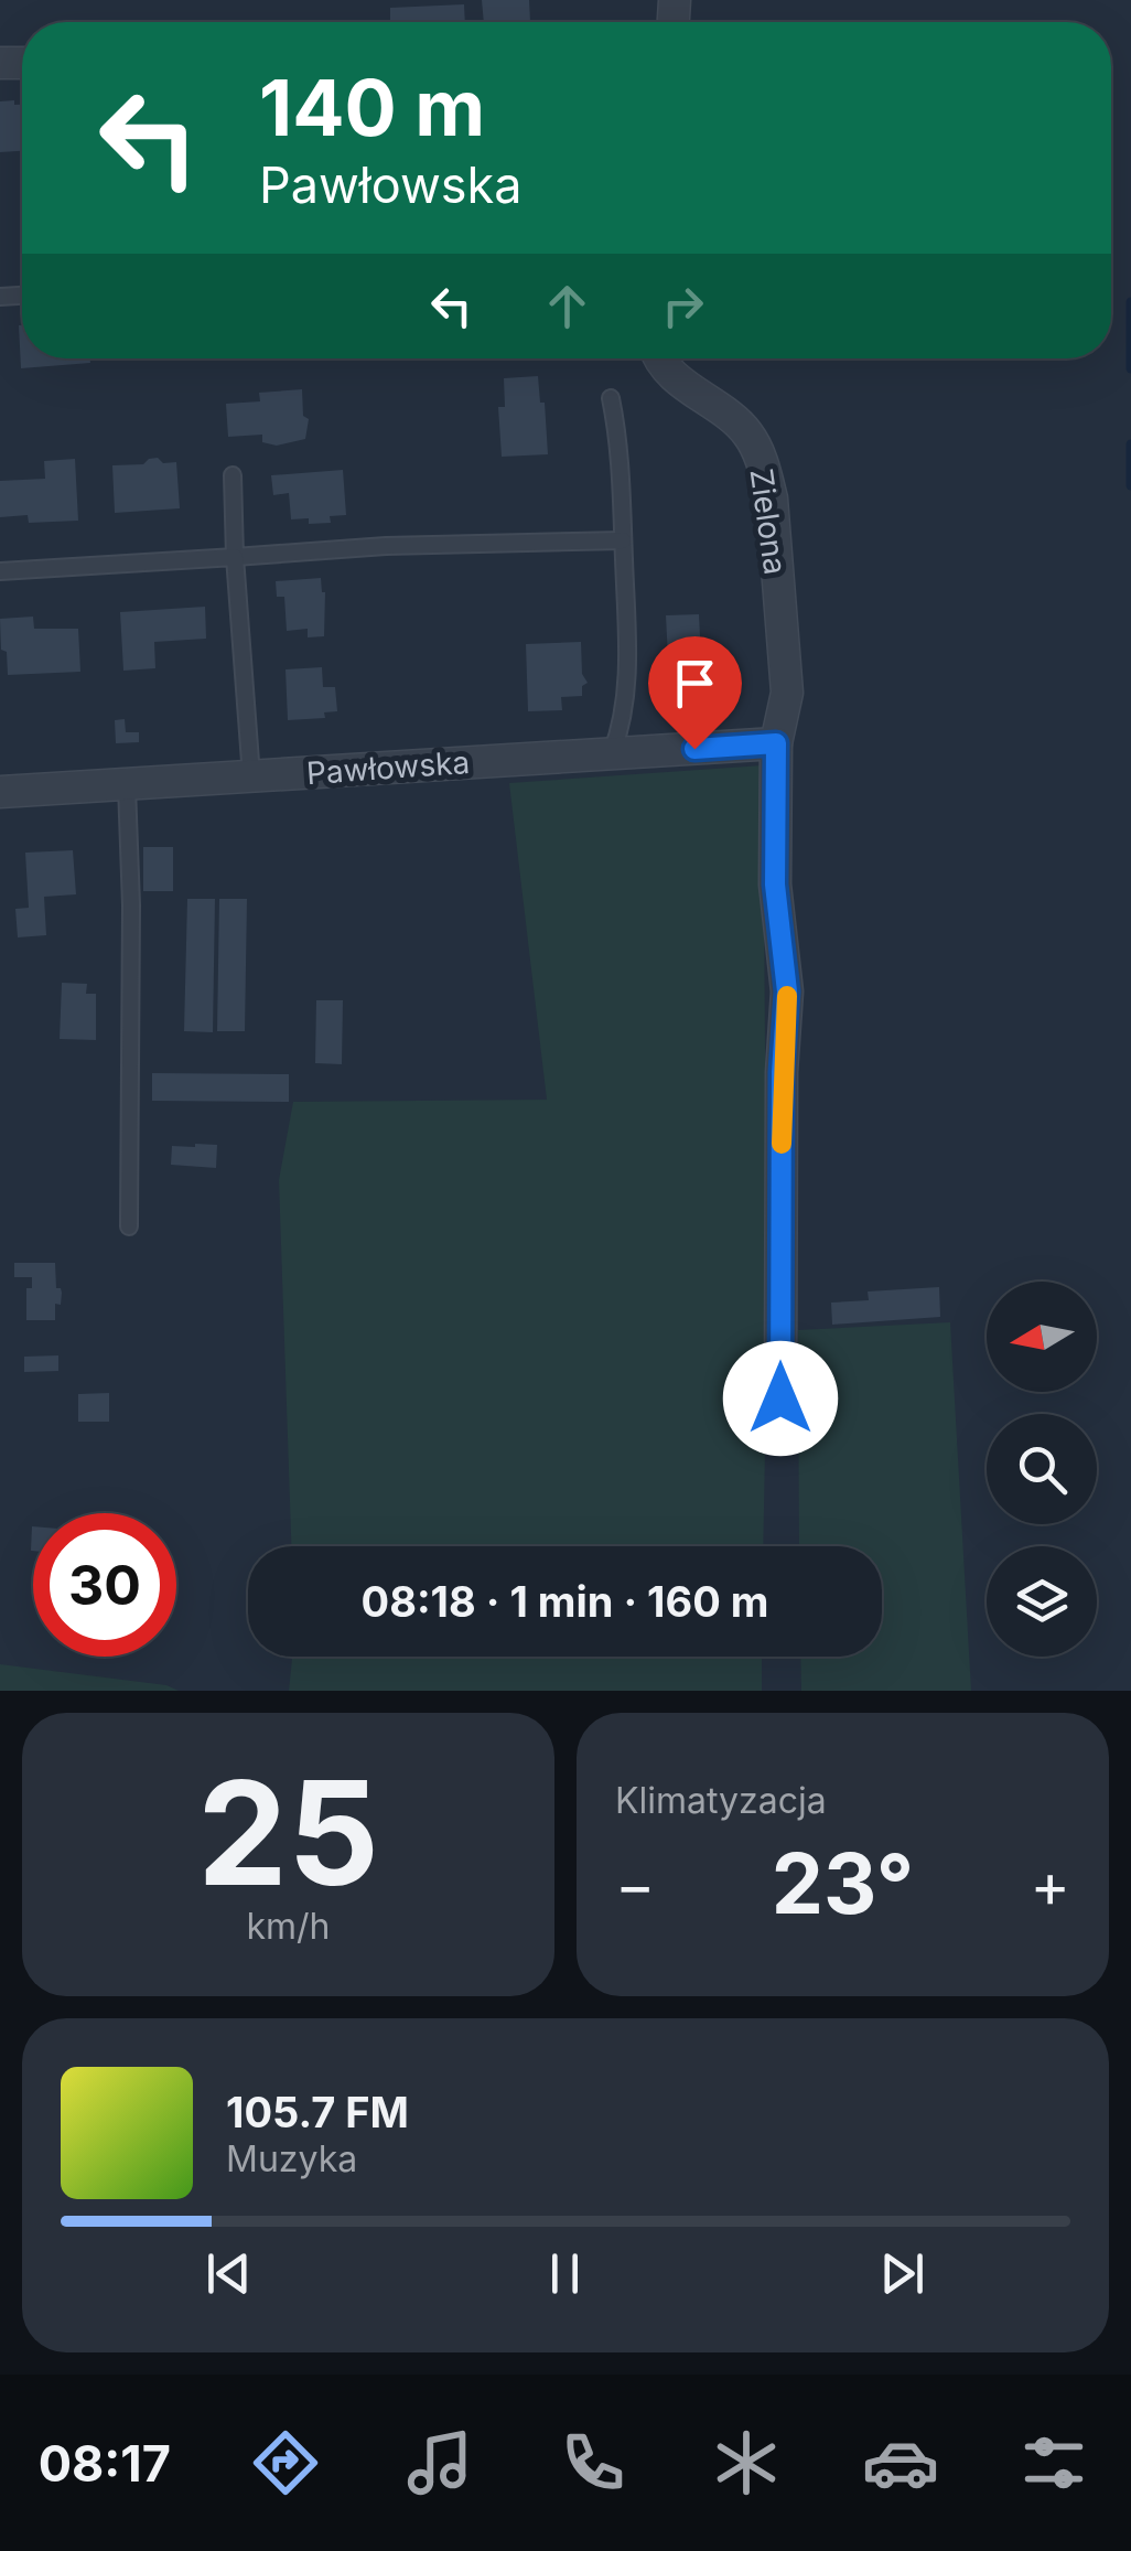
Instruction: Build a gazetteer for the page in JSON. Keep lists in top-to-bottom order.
{
  "streets": {
    "street": ["Zielona", "Pawłowska"]
  },
  "crossings": [
    ["Zielona", "Pawłowska"]
  ],
  "north": "left",
  "page": {
    "turn": ["140 m", "Pawłowska"],
    "limit": "30",
    "trip": "08:18 · 1 min · 160 m",
    "tile": [
      ["25", "km/h"],
      "Klimatyzacja"
    ],
    "heat": ["−", "23°", "+"],
    "song": ["105.7 FM", "Muzyka"],
    "tabs": "08:17"
  }
}
